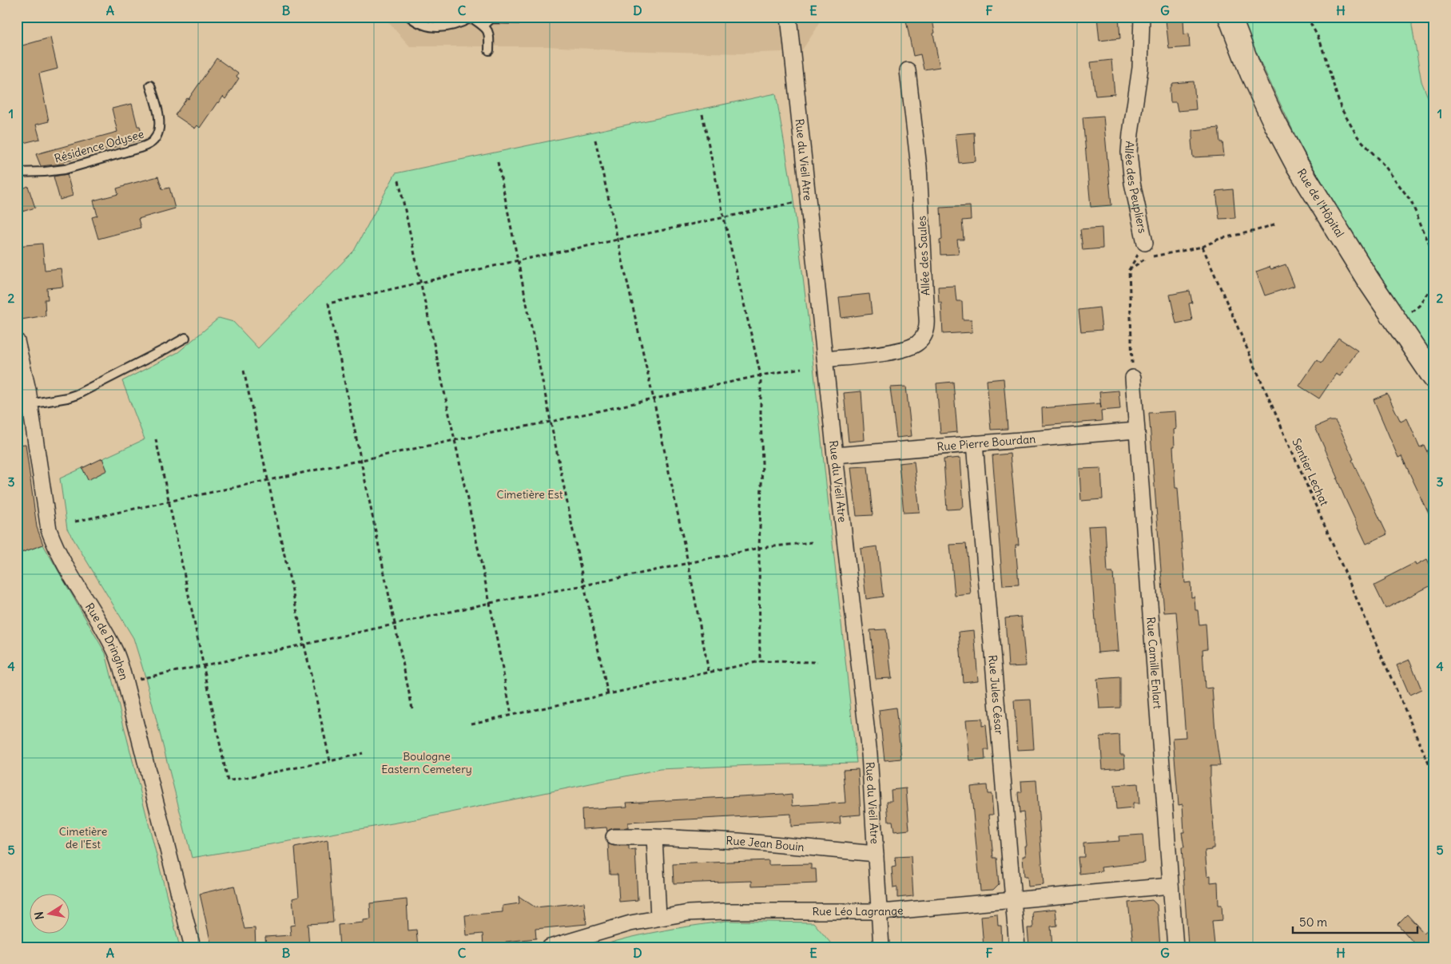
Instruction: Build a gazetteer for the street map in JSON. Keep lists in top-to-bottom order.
{
  "streets": {
    "street": [
      "Rue du Vieil Atre",
      "Allée des Peupliers",
      "Rue de l'Hôpital",
      "Allée des Saules",
      "Rue Pierre Bourdan",
      "Rue de Dringhen",
      "Rue Camille Enlart",
      "Rue Jules César",
      "Rue Jean Bouin",
      "Rue Léo Lagrange"
    ],
    "lane": ["Résidence Odysee"],
    "path": ["Sentier Lechat"]
  },
  "crossings": [
    ["Rue du Vieil Atre", "Allée des Saules"],
    ["Rue du Vieil Atre", "Rue Pierre Bourdan"],
    ["Rue du Vieil Atre", "Rue Jean Bouin"],
    ["Rue du Vieil Atre", "Rue Léo Lagrange"],
    ["Rue Pierre Bourdan", "Rue Camille Enlart"],
    ["Rue Pierre Bourdan", "Rue Jules César"],
    ["Rue Camille Enlart", "Rue Léo Lagrange"],
    ["Rue Jules César", "Rue Léo Lagrange"]
  ],
  "parks": ["Cimetière Est", "Boulogne Eastern Cemetery", "Cimetière de l'Est"],
  "scale_bar": "50 m",
  "north": "left",
  "grid": {
    "columns": [
      "A",
      "B",
      "C",
      "D",
      "E",
      "F",
      "G",
      "H"
    ],
    "rows": [
      "1",
      "2",
      "3",
      "4",
      "5"
    ]
  }
}
